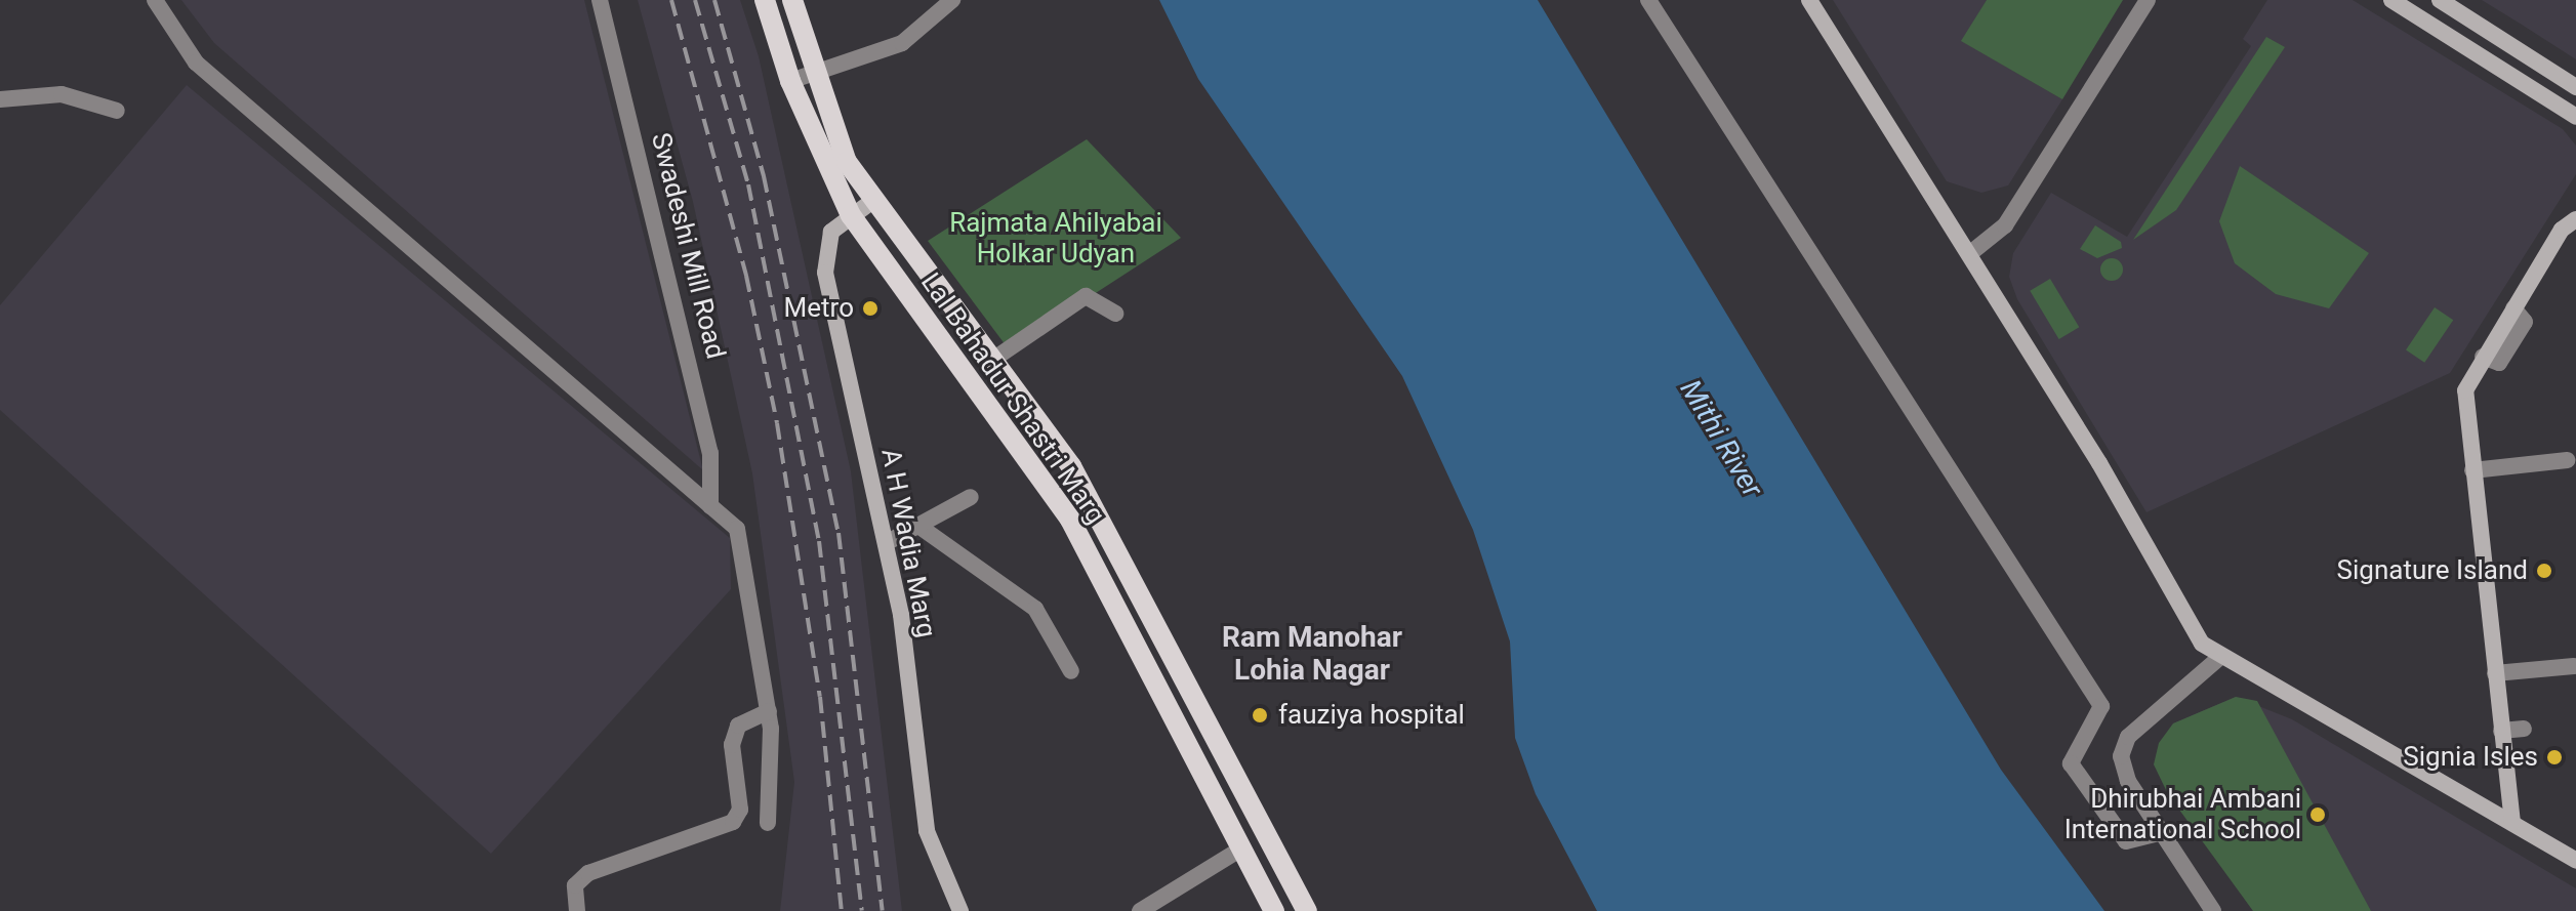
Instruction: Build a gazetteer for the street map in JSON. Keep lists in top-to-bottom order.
{
  "streets": {
    "main road": ["Lal Bahadur Shastri Marg"],
    "street": ["Swadeshi Mill Road", "A H Wadia Marg"]
  },
  "crossings": [
    ["Lal Bahadur Shastri Marg", "A H Wadia Marg"]
  ],
  "districts": ["Ram Manohar Lohia Nagar"],
  "water": ["Mithi River"],
  "parks": ["Rajmata Ahilyabai Holkar Udyan"],
  "places": [
    "Metro",
    "Signature Island",
    "fauziya hospital",
    "Signia Isles",
    "Dhirubhai Ambani International School"
  ]
}
